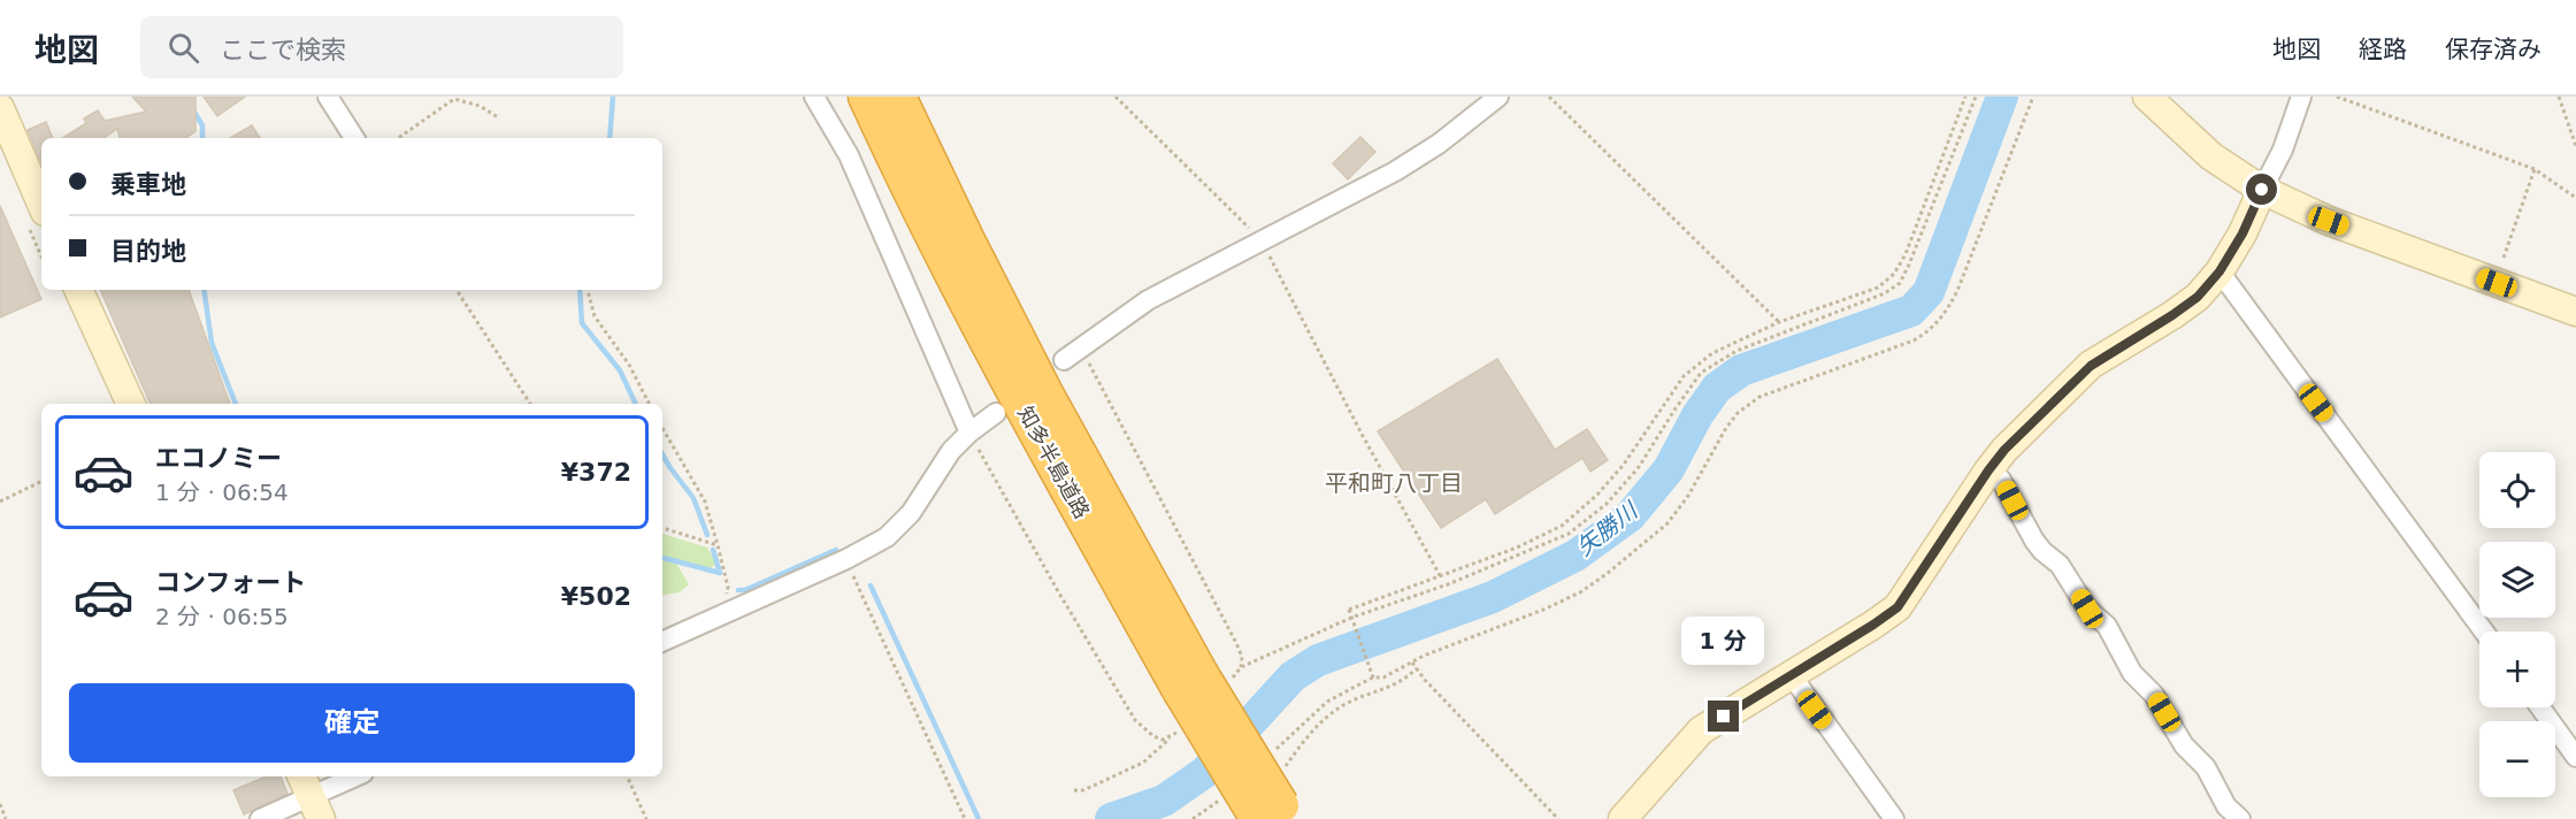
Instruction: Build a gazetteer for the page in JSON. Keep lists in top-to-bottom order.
{
  "streets": {
    "highway": ["知多半島道路"]
  },
  "districts": ["平和町八丁目"],
  "water": ["矢勝川"],
  "page": {
    "header": "地図",
    "search": "ここで検索",
    "nav": ["地図", "経路", "保存済み"],
    "banner": ["乗車地", "目的地"],
    "list": [
      {
        "name": "エコノミー",
        "note": "1 分 · 06:54",
        "value": "¥372"
      },
      {
        "name": "コンフォート",
        "note": "2 分 · 06:55",
        "value": "¥502"
      }
    ],
    "map_buttons": ["+", "−"],
    "bubble": "1 分",
    "buttons": "確定"
  }
}
